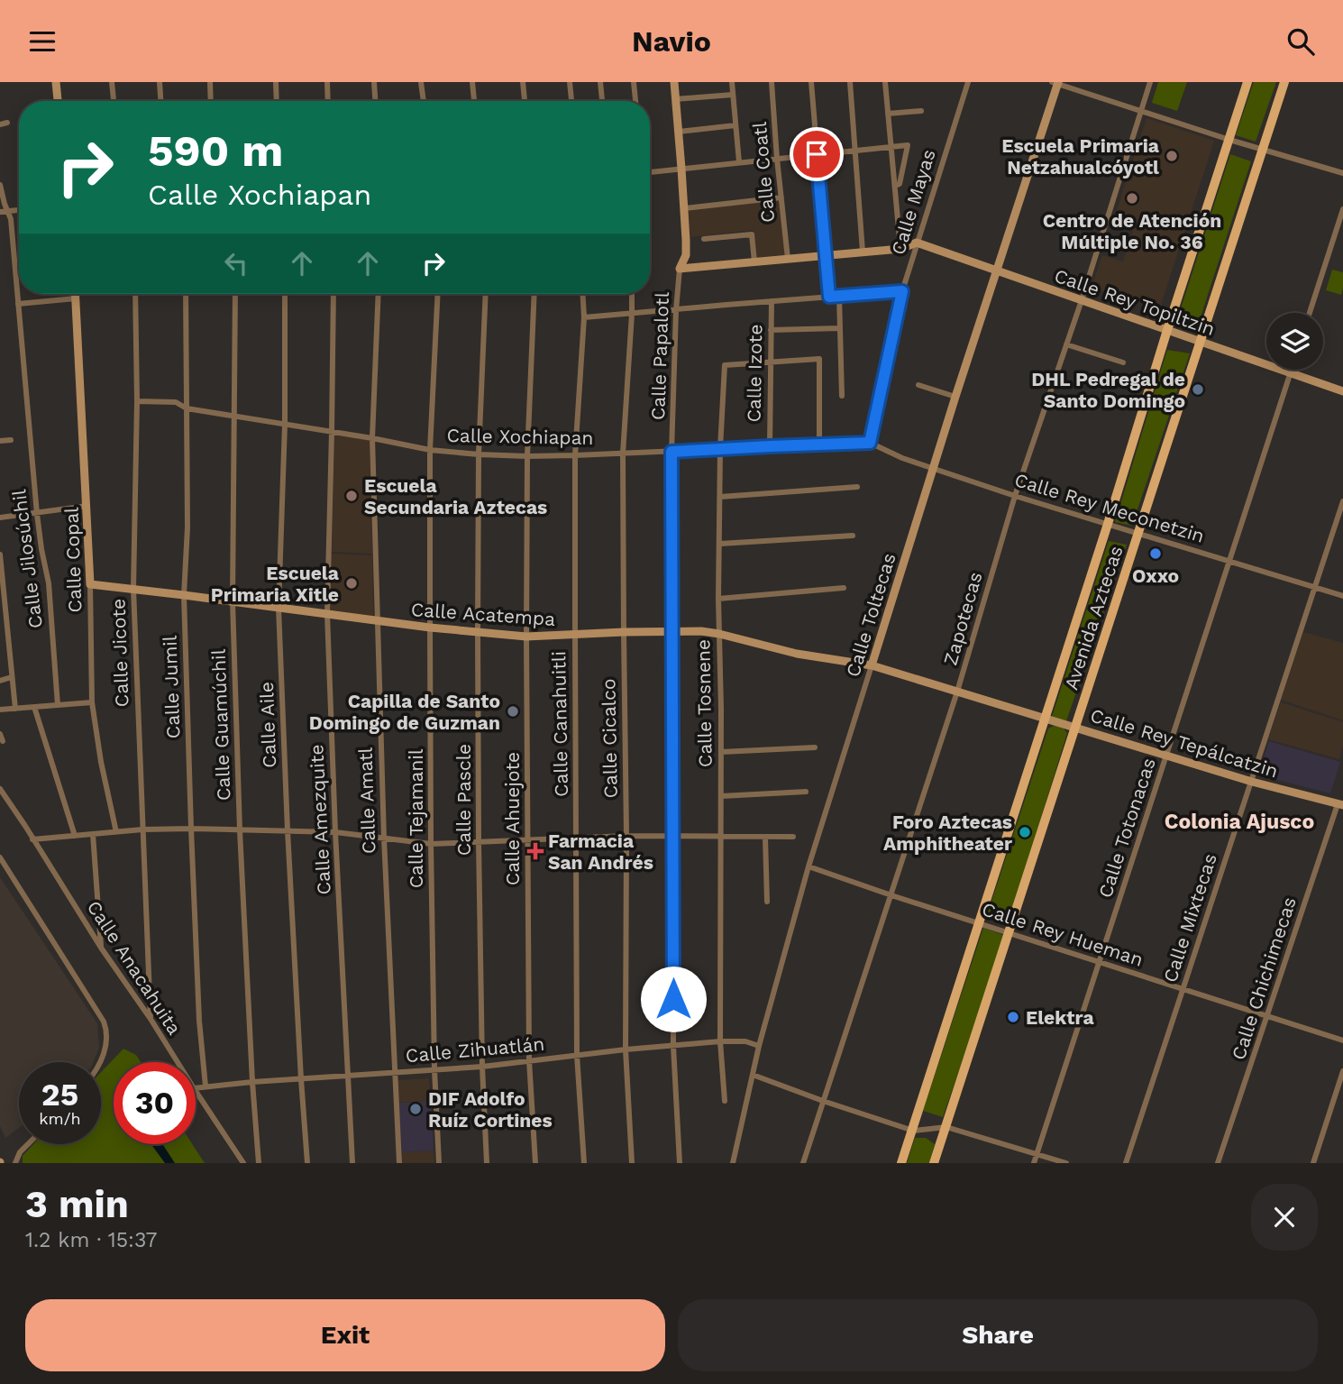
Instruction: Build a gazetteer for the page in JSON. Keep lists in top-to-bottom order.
{
  "streets": {
    "main road": ["Avenida Aztecas"],
    "street": [
      "Calle Coatl",
      "Calle Mayas",
      "Calle Rey Topiltzin",
      "Calle Papalotl",
      "Calle Izote",
      "Calle Xochiapan",
      "Calle Rey Meconetzin",
      "Calle Jilosúchil",
      "Calle Copal",
      "Calle Acatempa",
      "Calle Toltecas",
      "Zapotecas",
      "Calle Jicote",
      "Calle Jumil",
      "Calle Tosnene",
      "Calle Canahuitli",
      "Calle Guamúchil",
      "Calle Aile",
      "Calle Cicalco",
      "Calle Rey Tepálcatzin",
      "Calle Pascle",
      "Calle Amatl",
      "Calle Tejamanil",
      "Calle Ahuejote",
      "Calle Amezquite",
      "Calle Totonacas",
      "Calle Mixtecas",
      "Calle Rey Hueman",
      "Calle Anacahuita",
      "Calle Chichimecas",
      "Calle Zihuatlán"
    ]
  },
  "crossings": [
    ["Calle Mayas", "Calle Rey Topiltzin"],
    ["Calle Mayas", "Calle Xochiapan"],
    ["Calle Mayas", "Calle Rey Meconetzin"],
    ["Calle Rey Topiltzin", "Calle Toltecas"],
    ["Calle Rey Topiltzin", "Avenida Aztecas"],
    ["Calle Rey Topiltzin", "Zapotecas"],
    ["Calle Rey Topiltzin", "Calle Totonacas"],
    ["Calle Papalotl", "Calle Xochiapan"],
    ["Calle Papalotl", "Calle Acatempa"],
    ["Calle Papalotl", "Calle Zihuatlán"],
    ["Calle Izote", "Calle Xochiapan"],
    ["Calle Izote", "Calle Tosnene"],
    ["Calle Xochiapan", "Calle Rey Meconetzin"],
    ["Calle Xochiapan", "Calle Jicote"],
    ["Calle Xochiapan", "Calle Jumil"],
    ["Calle Xochiapan", "Calle Tosnene"],
    ["Calle Xochiapan", "Calle Canahuitli"],
    ["Calle Xochiapan", "Calle Guamúchil"],
    ["Calle Xochiapan", "Calle Aile"],
    ["Calle Xochiapan", "Calle Cicalco"],
    ["Calle Xochiapan", "Calle Pascle"],
    ["Calle Xochiapan", "Calle Amatl"],
    ["Calle Xochiapan", "Calle Tejamanil"],
    ["Calle Xochiapan", "Calle Ahuejote"],
    ["Calle Xochiapan", "Calle Amezquite"],
    ["Calle Rey Meconetzin", "Calle Toltecas"],
    ["Calle Rey Meconetzin", "Avenida Aztecas"],
    ["Calle Rey Meconetzin", "Zapotecas"],
    ["Calle Rey Meconetzin", "Calle Totonacas"],
    ["Calle Rey Meconetzin", "Calle Mixtecas"],
    ["Calle Copal", "Calle Acatempa"],
    ["Calle Acatempa", "Calle Toltecas"],
    ["Calle Acatempa", "Calle Jicote"],
    ["Calle Acatempa", "Calle Jumil"],
    ["Calle Acatempa", "Calle Tosnene"],
    ["Calle Acatempa", "Calle Canahuitli"],
    ["Calle Acatempa", "Calle Guamúchil"],
    ["Calle Acatempa", "Calle Aile"],
    ["Calle Acatempa", "Calle Cicalco"],
    ["Calle Acatempa", "Calle Rey Tepálcatzin"],
    ["Calle Acatempa", "Calle Pascle"],
    ["Calle Acatempa", "Calle Amatl"],
    ["Calle Acatempa", "Calle Tejamanil"],
    ["Calle Acatempa", "Calle Ahuejote"],
    ["Calle Acatempa", "Calle Amezquite"],
    ["Calle Toltecas", "Calle Rey Tepálcatzin"],
    ["Calle Toltecas", "Calle Rey Hueman"],
    ["Calle Toltecas", "Calle Zihuatlán"],
    ["Avenida Aztecas", "Calle Rey Tepálcatzin"],
    ["Avenida Aztecas", "Calle Rey Hueman"],
    ["Zapotecas", "Calle Rey Tepálcatzin"],
    ["Zapotecas", "Calle Rey Hueman"],
    ["Calle Jicote", "Calle Anacahuita"],
    ["Calle Jumil", "Calle Zihuatlán"],
    ["Calle Tosnene", "Calle Zihuatlán"],
    ["Calle Canahuitli", "Calle Zihuatlán"],
    ["Calle Guamúchil", "Calle Zihuatlán"],
    ["Calle Aile", "Calle Zihuatlán"],
    ["Calle Cicalco", "Calle Zihuatlán"],
    ["Calle Rey Tepálcatzin", "Calle Totonacas"],
    ["Calle Rey Tepálcatzin", "Calle Mixtecas"],
    ["Calle Rey Tepálcatzin", "Calle Chichimecas"],
    ["Calle Pascle", "Calle Zihuatlán"],
    ["Calle Amatl", "Calle Zihuatlán"],
    ["Calle Tejamanil", "Calle Zihuatlán"],
    ["Calle Ahuejote", "Calle Zihuatlán"],
    ["Calle Amezquite", "Calle Zihuatlán"],
    ["Calle Totonacas", "Calle Rey Hueman"],
    ["Calle Mixtecas", "Calle Rey Hueman"],
    ["Calle Rey Hueman", "Calle Chichimecas"]
  ],
  "districts": ["Colonia Ajusco"],
  "places": {
    "other": [
      "Escuela Primaria Netzahualcóyotl",
      "Centro de Atención Múltiple No. 36",
      "DHL Pedregal de Santo Domingo",
      "Escuela Secundaria Aztecas",
      "Oxxo",
      "Escuela Primaria Xitle",
      "Capilla de Santo Domingo de Guzman",
      "Foro Aztecas Amphitheater",
      "Elektra",
      "DIF Adolfo Ruíz Cortines"
    ],
    "health": ["Farmacia San Andrés"]
  },
  "page": {
    "header": "Navio",
    "turn": ["590 m", "Calle Xochiapan"],
    "speed": "25 km/h",
    "limit": "30",
    "heading": ["3 min", "1.2 km · 15:37"],
    "buttons": ["Exit", "Share"]
  }
}
